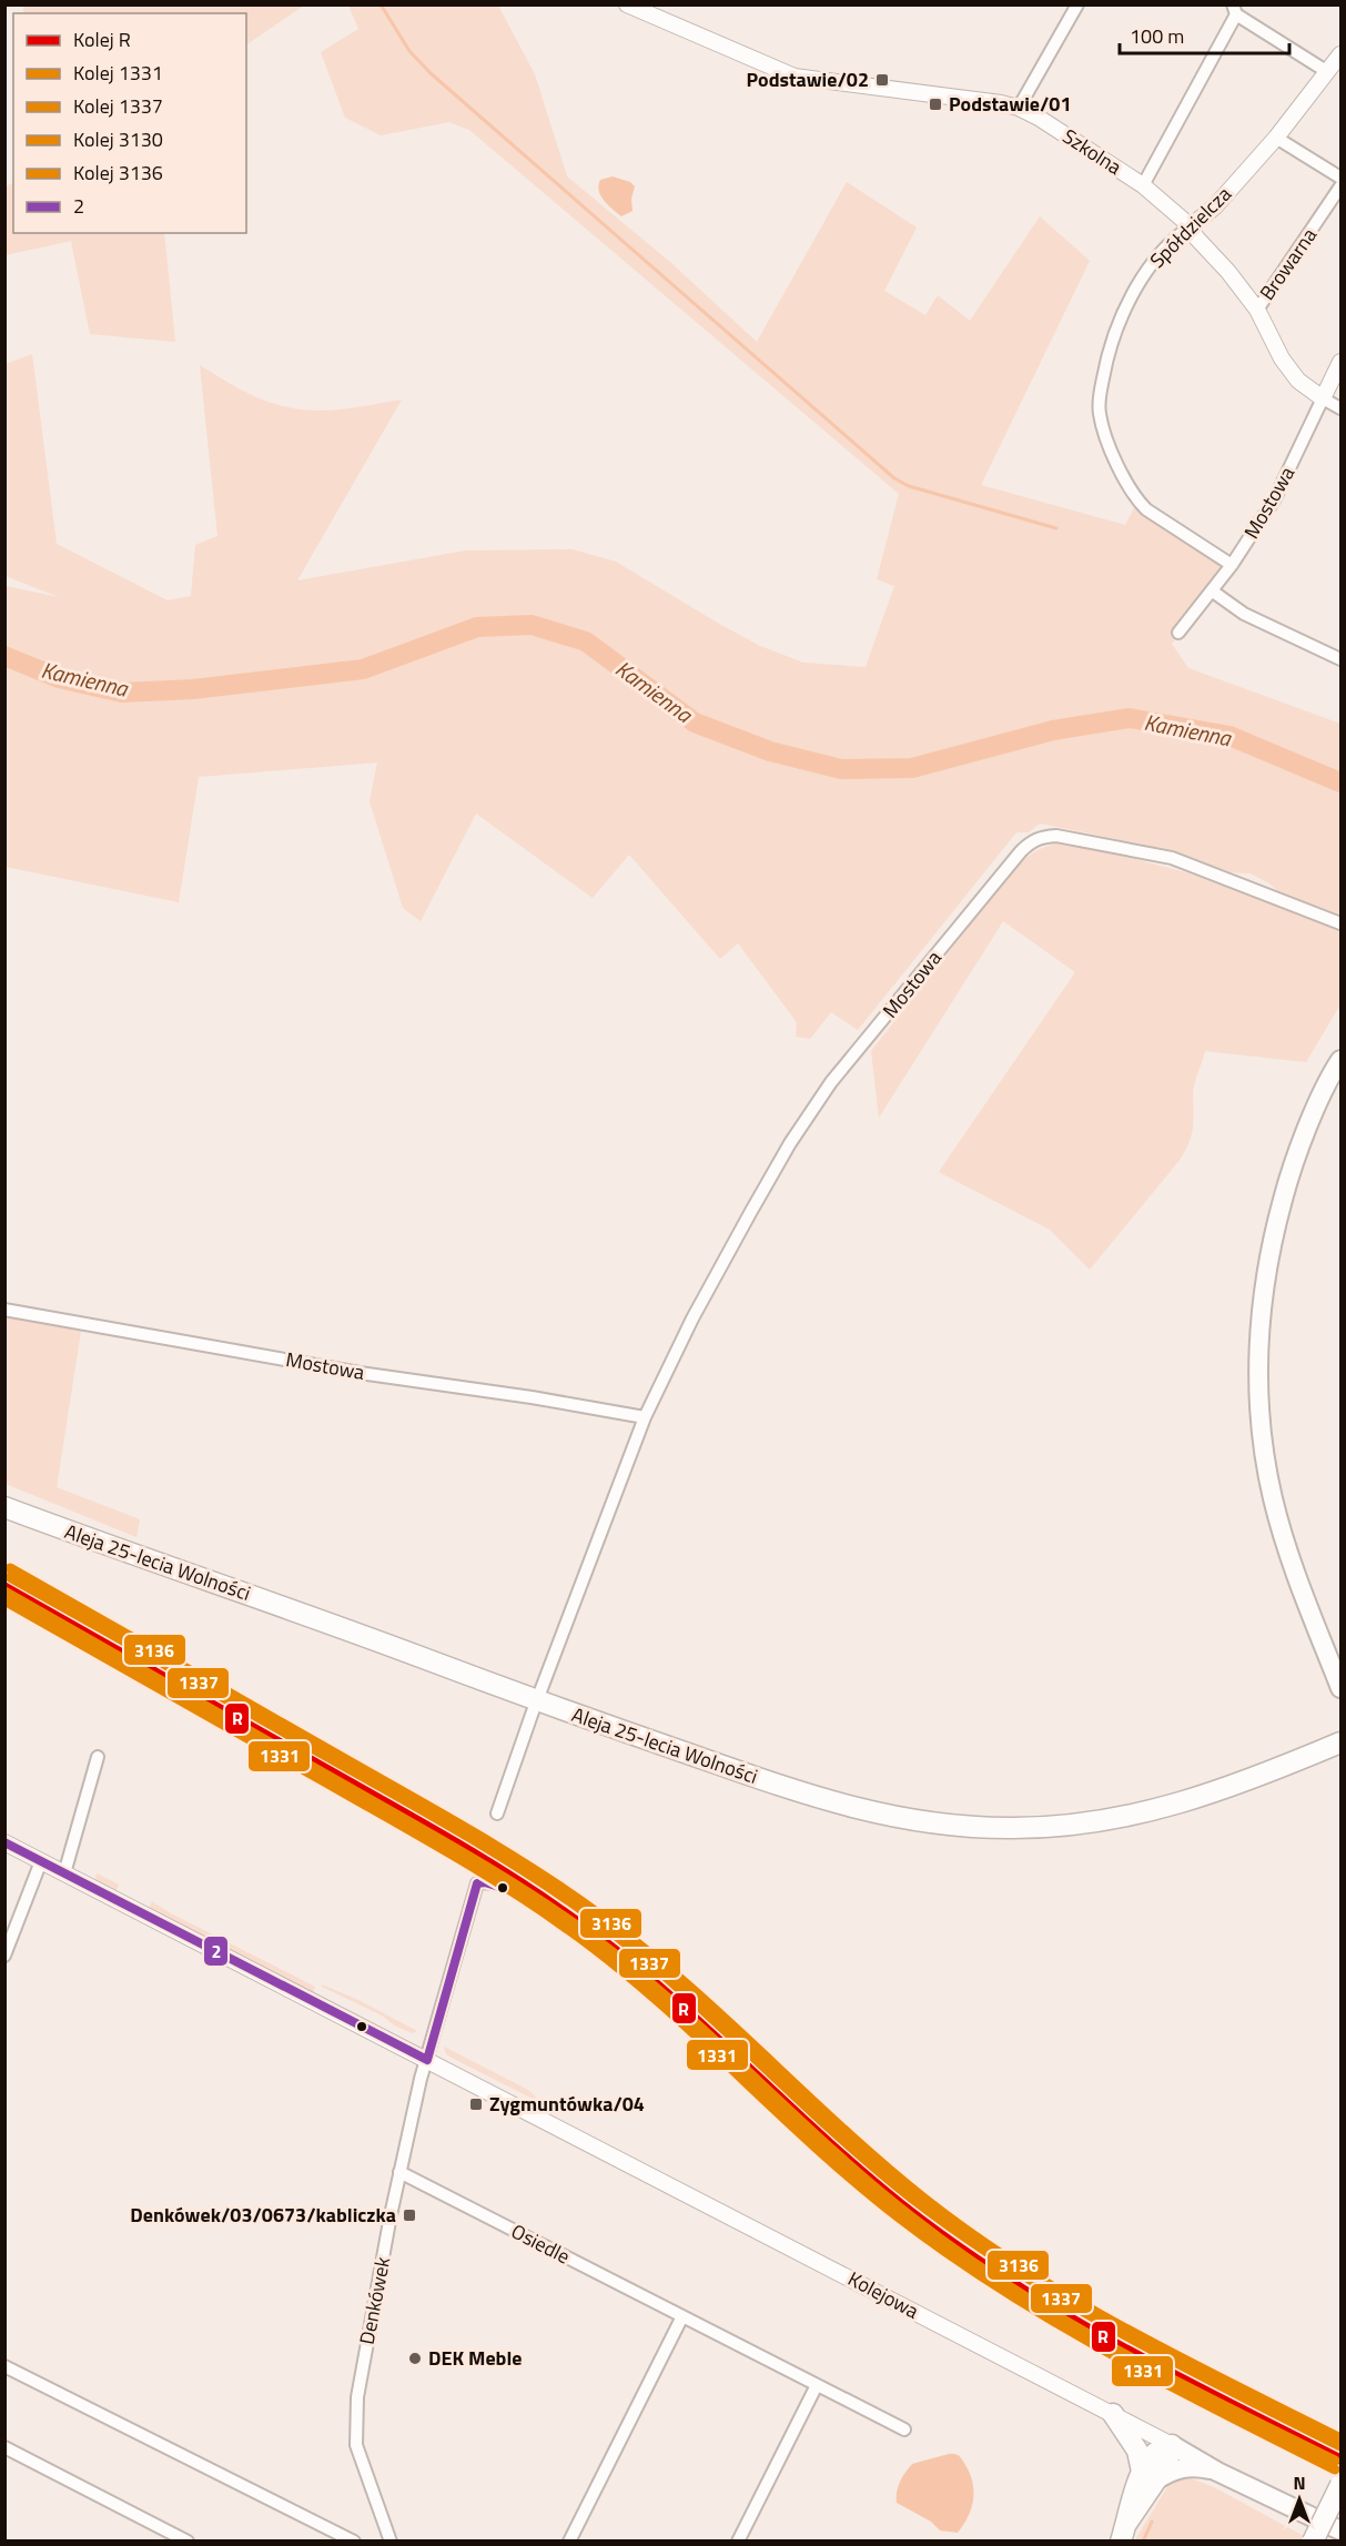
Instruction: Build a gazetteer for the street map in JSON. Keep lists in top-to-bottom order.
{
  "streets": {
    "main road": ["Aleja 25-lecia Wolności", "Kolejowa"],
    "street": [
      "Szkolna",
      "Spółdzielcza",
      "Browarna",
      "Mostowa",
      "Osiedle",
      "Denkówek"
    ]
  },
  "crossings": [
    ["Szkolna", "Spółdzielcza"],
    ["Szkolna", "Browarna"],
    ["Spółdzielcza", "Browarna"],
    ["Spółdzielcza", "Mostowa"],
    ["Browarna", "Mostowa"],
    ["Mostowa", "Aleja 25-lecia Wolności"],
    ["Osiedle", "Denkówek"],
    ["Kolejowa", "Denkówek"]
  ],
  "water": ["Kamienna"],
  "places": {
    "transit": [
      "Podstawie/02",
      "Podstawie/01",
      "Zygmuntówka/04",
      "Denkówek/03/0673/kabliczka"
    ],
    "other": ["DEK Meble"]
  },
  "lines": [
    "rail line 3136",
    "rail line 1337",
    "rail line R",
    "rail line 3130",
    "rail line 1331",
    "transit line 2"
  ],
  "legend": [
    "Kolej R",
    "Kolej 1331",
    "Kolej 1337",
    "Kolej 3130",
    "Kolej 3136",
    "2"
  ],
  "scale_bar": "100 m",
  "north": "top"
}
